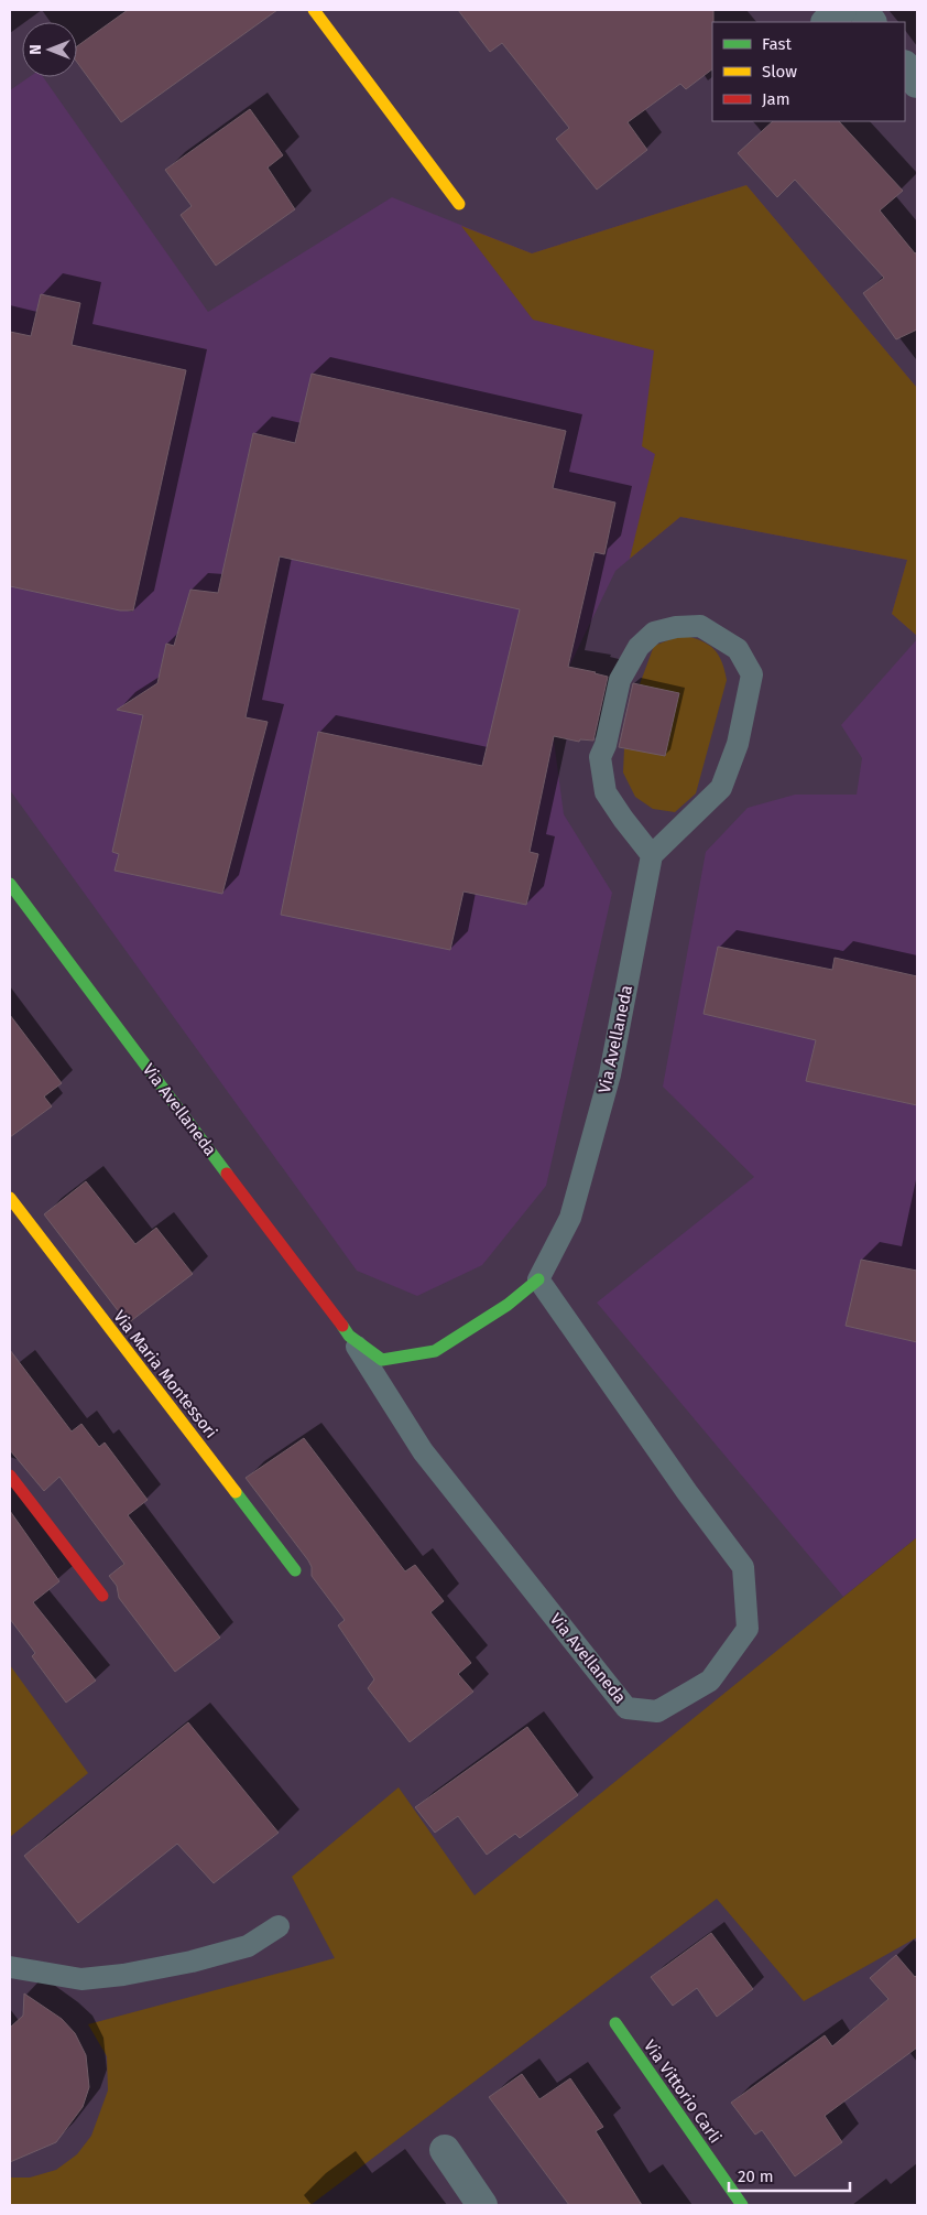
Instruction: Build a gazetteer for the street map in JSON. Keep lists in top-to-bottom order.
{
  "streets": {
    "street": ["Via Avellaneda", "Via Maria Montessori", "Via Vittorio Carli"]
  },
  "legend": ["Fast", "Slow", "Jam"],
  "scale_bar": "20 m",
  "north": "left"
}
